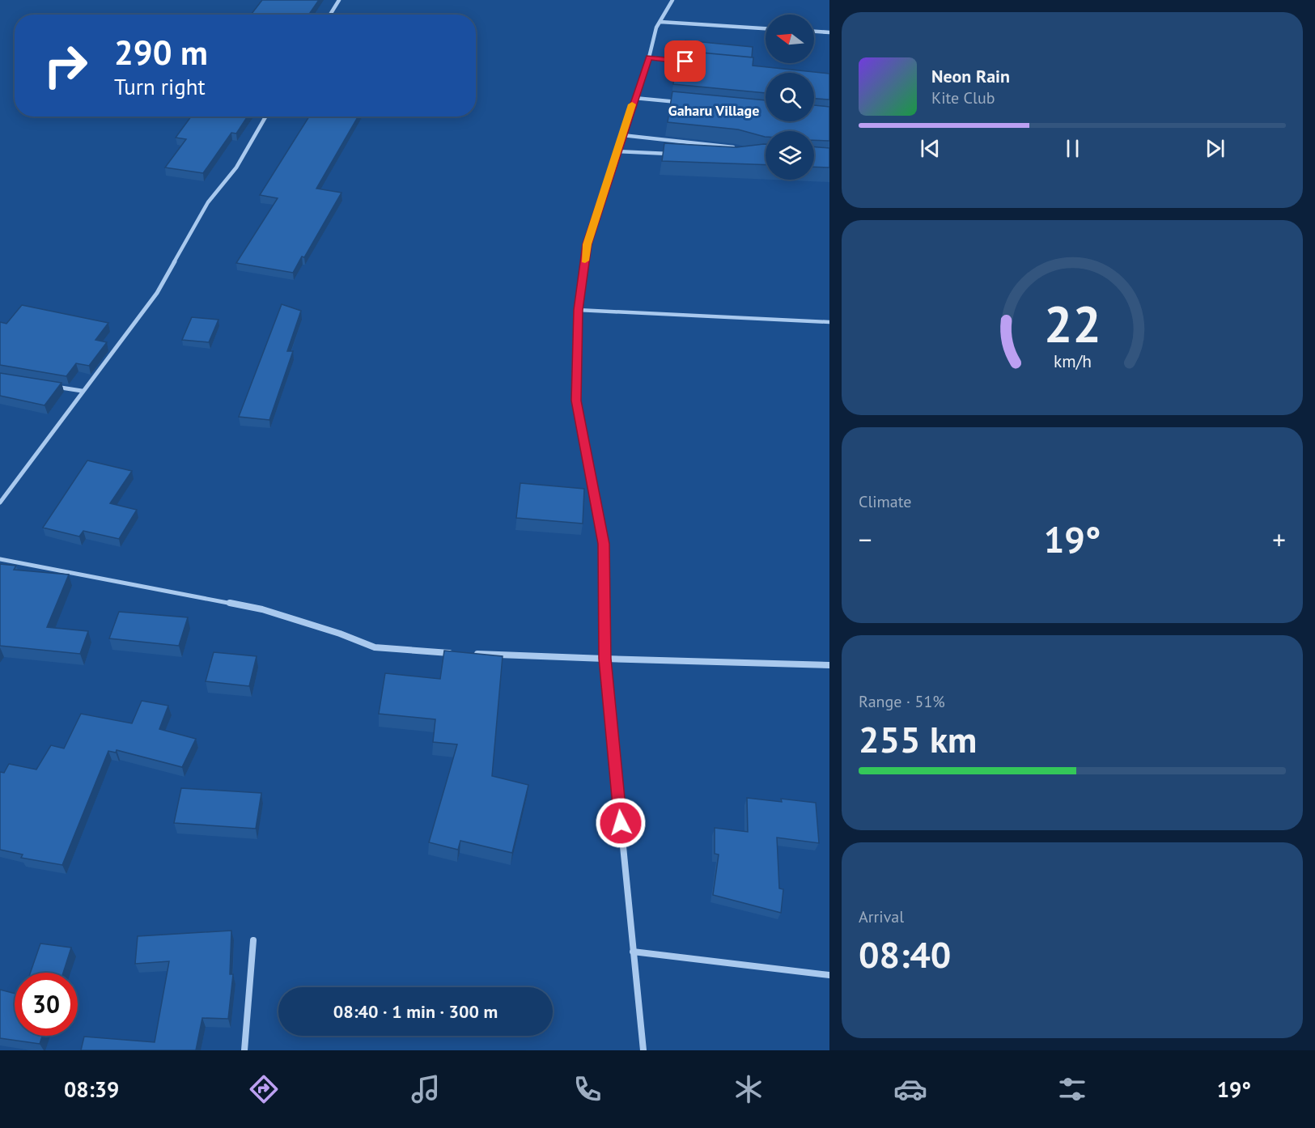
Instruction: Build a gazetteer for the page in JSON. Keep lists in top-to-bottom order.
{
  "districts": ["Gaharu Village"],
  "north": "left",
  "page": {
    "turn": ["290 m", "Turn right"],
    "song": ["Neon Rain", "Kite Club"],
    "tile": [
      "Climate",
      ["Range · 51%", "255 km"],
      ["Arrival", "08:40"]
    ],
    "heat": ["−", "19°", "+"],
    "limit": "30",
    "trip": "08:40 · 1 min · 300 m",
    "tabs": ["08:39", "19°"],
    "gauge": ["22", "km/h"]
  }
}
